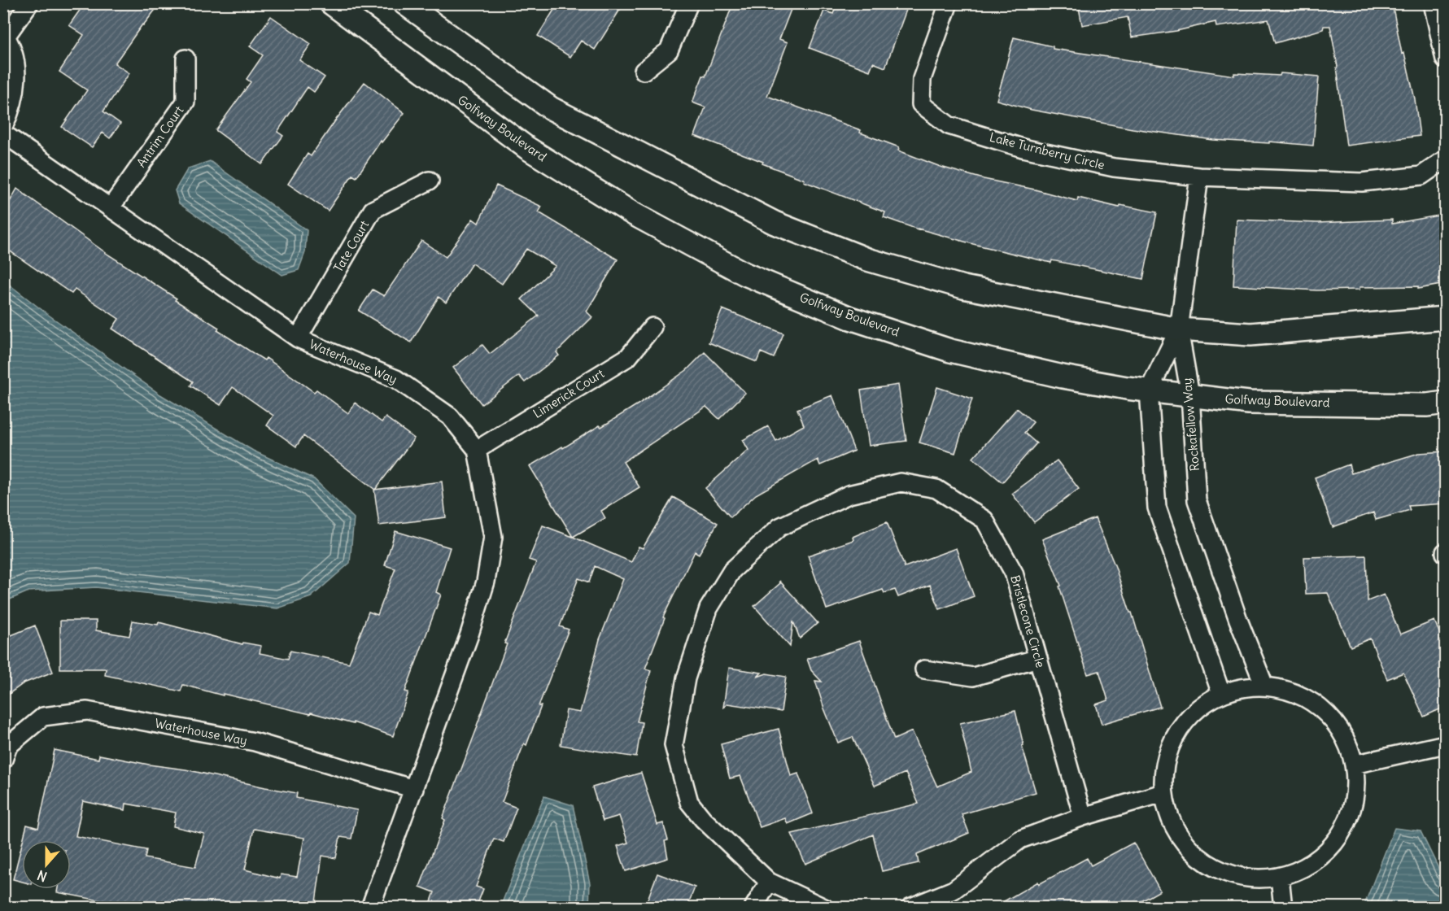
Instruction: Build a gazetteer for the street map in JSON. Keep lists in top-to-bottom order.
{
  "streets": {
    "street": [
      "Golfway Boulevard",
      "Antrim Court",
      "Lake Turnberry Circle",
      "Tate Court",
      "Waterhouse Way",
      "Limerick Court",
      "Rockafellow Way",
      "Bristlecone Circle"
    ]
  },
  "crossings": [
    ["Golfway Boulevard", "Rockafellow Way"],
    ["Antrim Court", "Waterhouse Way"],
    ["Tate Court", "Waterhouse Way"],
    ["Waterhouse Way", "Limerick Court"]
  ],
  "north": "bottom"
}
